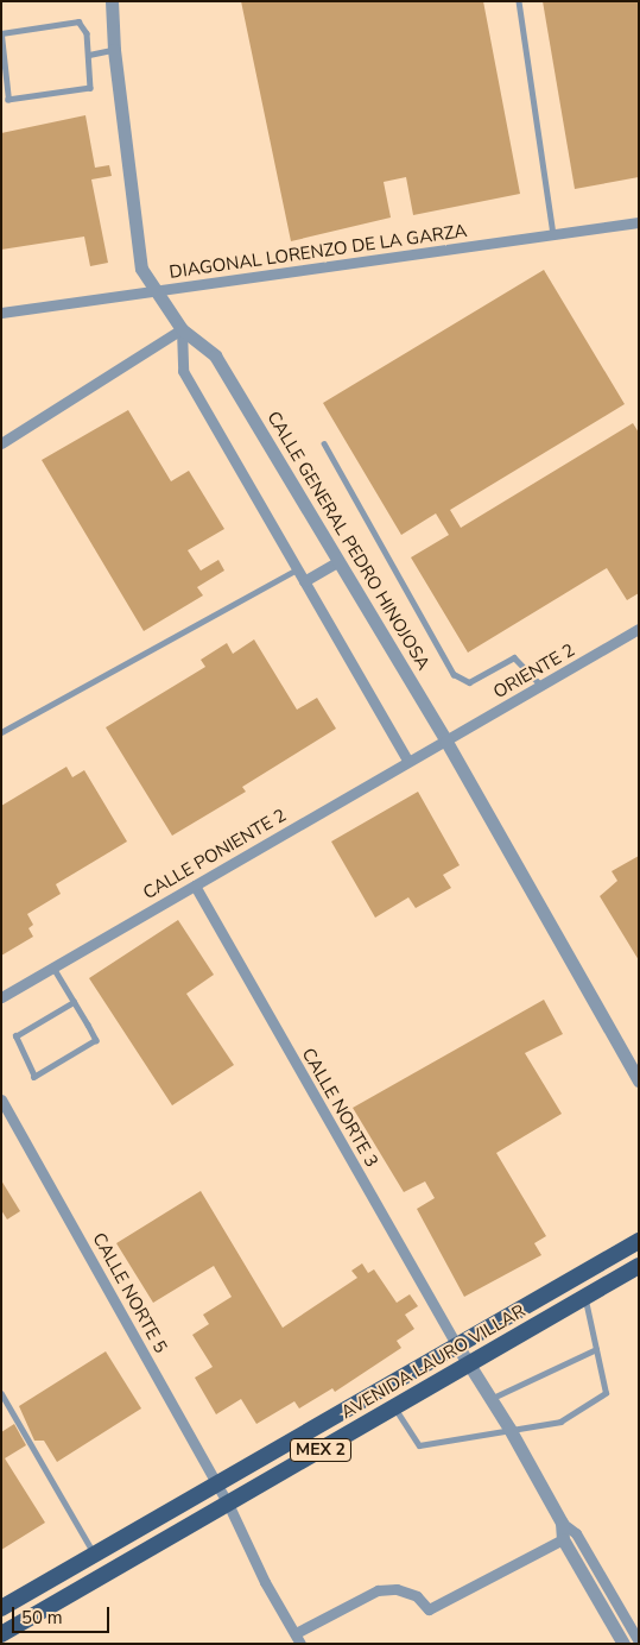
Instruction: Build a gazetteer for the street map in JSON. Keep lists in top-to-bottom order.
{
  "streets": {
    "main road": ["AVENIDA LAURO VILLAR", "MEX 2"],
    "street": [
      "DIAGONAL LORENZO DE LA GARZA",
      "CALLE GENERAL PEDRO HINOJOSA",
      "ORIENTE 2",
      "CALLE PONIENTE 2",
      "CALLE NORTE 3",
      "CALLE NORTE 5"
    ]
  },
  "crossings": [
    ["DIAGONAL LORENZO DE LA GARZA", "CALLE GENERAL PEDRO HINOJOSA"],
    ["CALLE GENERAL PEDRO HINOJOSA", "ORIENTE 2"],
    ["CALLE GENERAL PEDRO HINOJOSA", "CALLE PONIENTE 2"],
    ["ORIENTE 2", "CALLE PONIENTE 2"],
    ["CALLE PONIENTE 2", "CALLE NORTE 3"],
    ["CALLE NORTE 3", "AVENIDA LAURO VILLAR"],
    ["CALLE NORTE 5", "AVENIDA LAURO VILLAR"]
  ],
  "scale_bar": "50 m"
}
